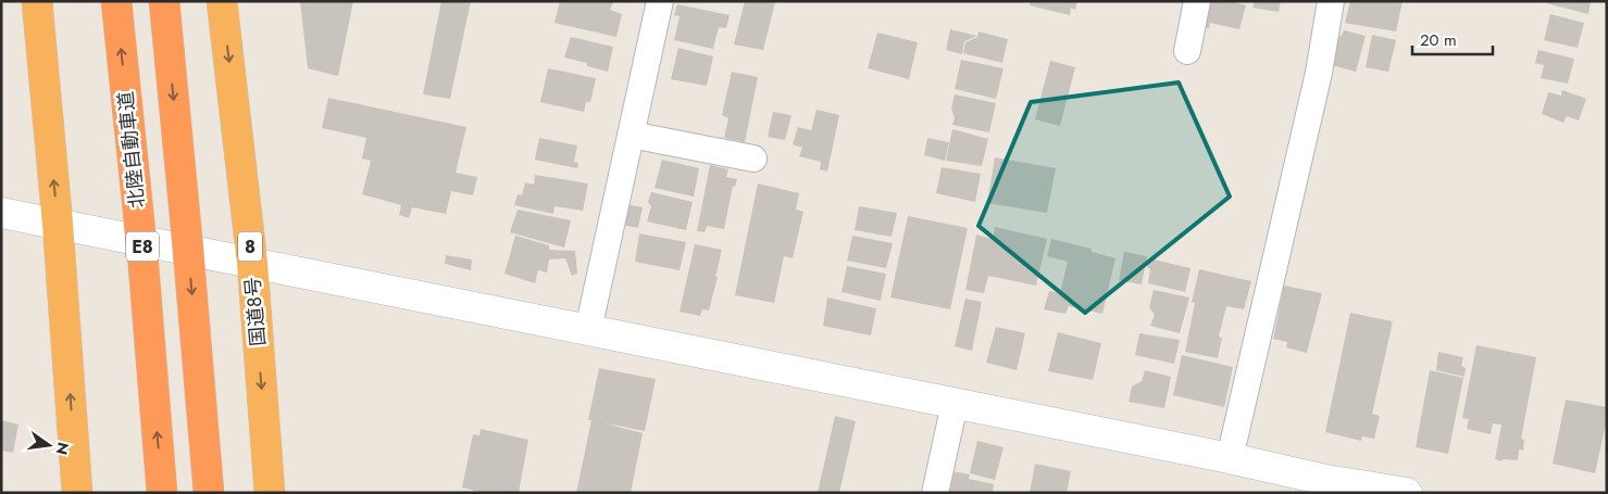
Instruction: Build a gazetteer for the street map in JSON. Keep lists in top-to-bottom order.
{
  "streets": {
    "highway": [
      "北陸自動車道",
      "E8",
      "8",
      "国道8号"
    ]
  },
  "scale_bar": "20 m",
  "north": "right"
}
